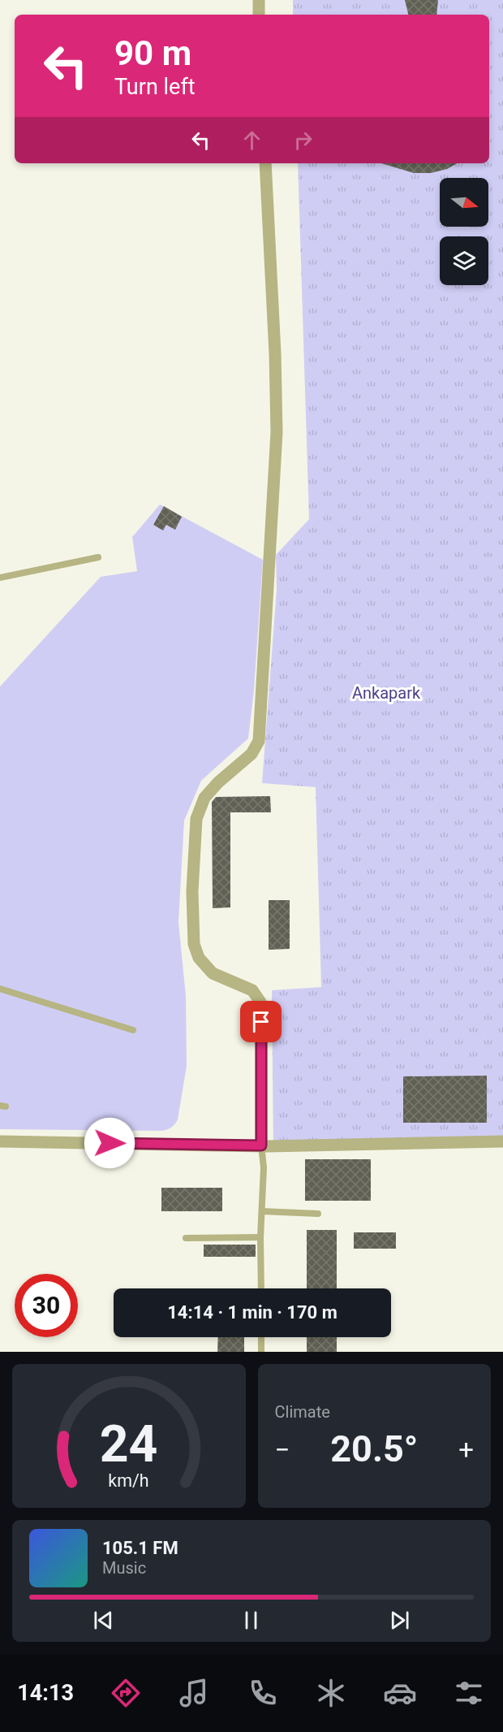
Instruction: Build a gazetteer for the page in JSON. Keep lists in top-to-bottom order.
{
  "parks": ["Ankapark"],
  "north": "right",
  "page": {
    "turn": ["90 m", "Turn left"],
    "limit": "30",
    "trip": "14:14 · 1 min · 170 m",
    "tile": "Climate",
    "heat": ["−", "20.5°", "+"],
    "song": ["105.1 FM", "Music"],
    "tabs": "14:13",
    "gauge": ["24", "km/h"]
  }
}
